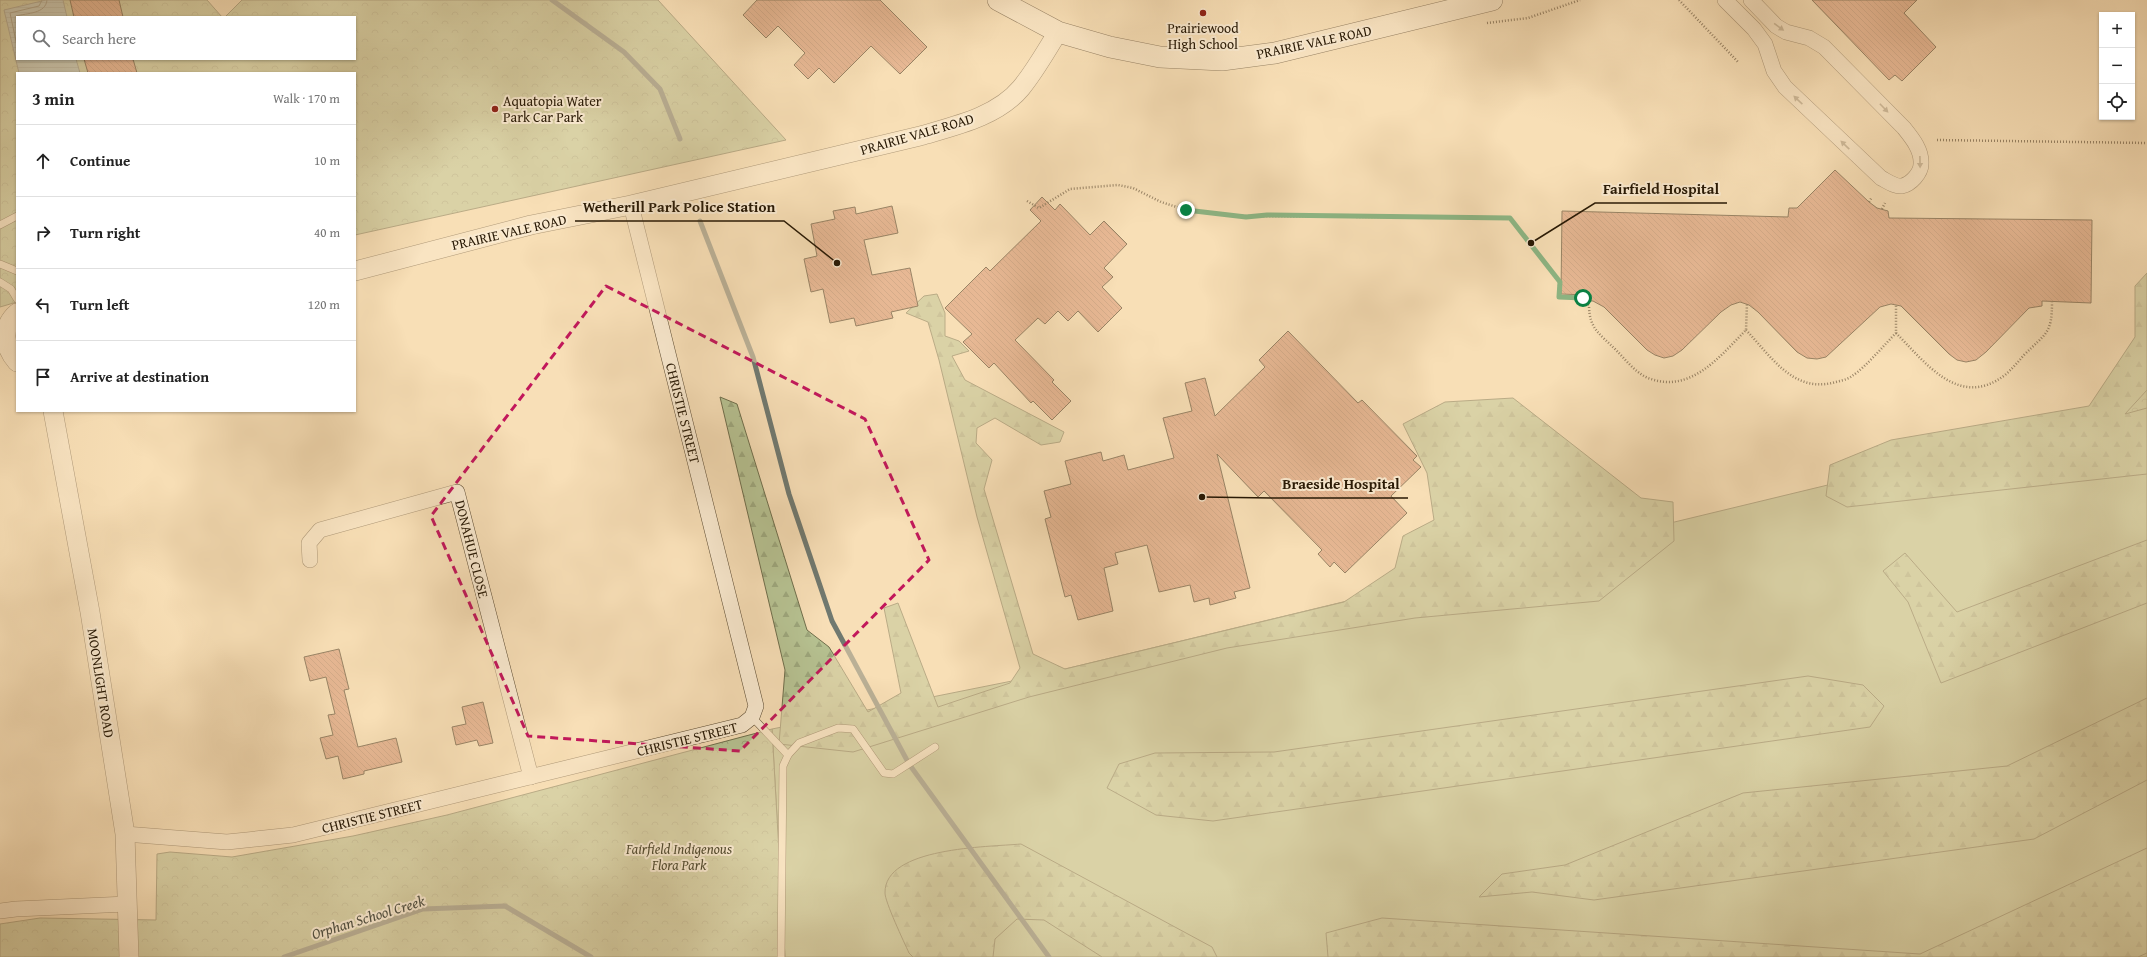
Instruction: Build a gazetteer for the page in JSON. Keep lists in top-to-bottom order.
{
  "streets": {
    "main road": ["PRAIRIE VALE ROAD"],
    "street": ["CHRISTIE STREET", "DONAHUE CLOSE", "MOONLIGHT ROAD"]
  },
  "crossings": [
    ["PRAIRIE VALE ROAD", "CHRISTIE STREET"],
    ["CHRISTIE STREET", "DONAHUE CLOSE"],
    ["CHRISTIE STREET", "MOONLIGHT ROAD"]
  ],
  "water": ["Orphan School Creek"],
  "parks": ["Fairfield Indigenous Flora Park"],
  "places": [
    "Prairiewood High School",
    "Aquatopia Water Park Car Park",
    "Fairfield Hospital",
    "Wetherill Park Police Station",
    "Braeside Hospital"
  ],
  "page": {
    "map_buttons": ["+", "−"],
    "search": "Search here",
    "heading": ["3 min", "Walk · 170 m"],
    "list": [
      ["Continue", "10 m"],
      ["Turn right", "40 m"],
      ["Turn left", "120 m"],
      "Arrive at destination"
    ]
  }
}
